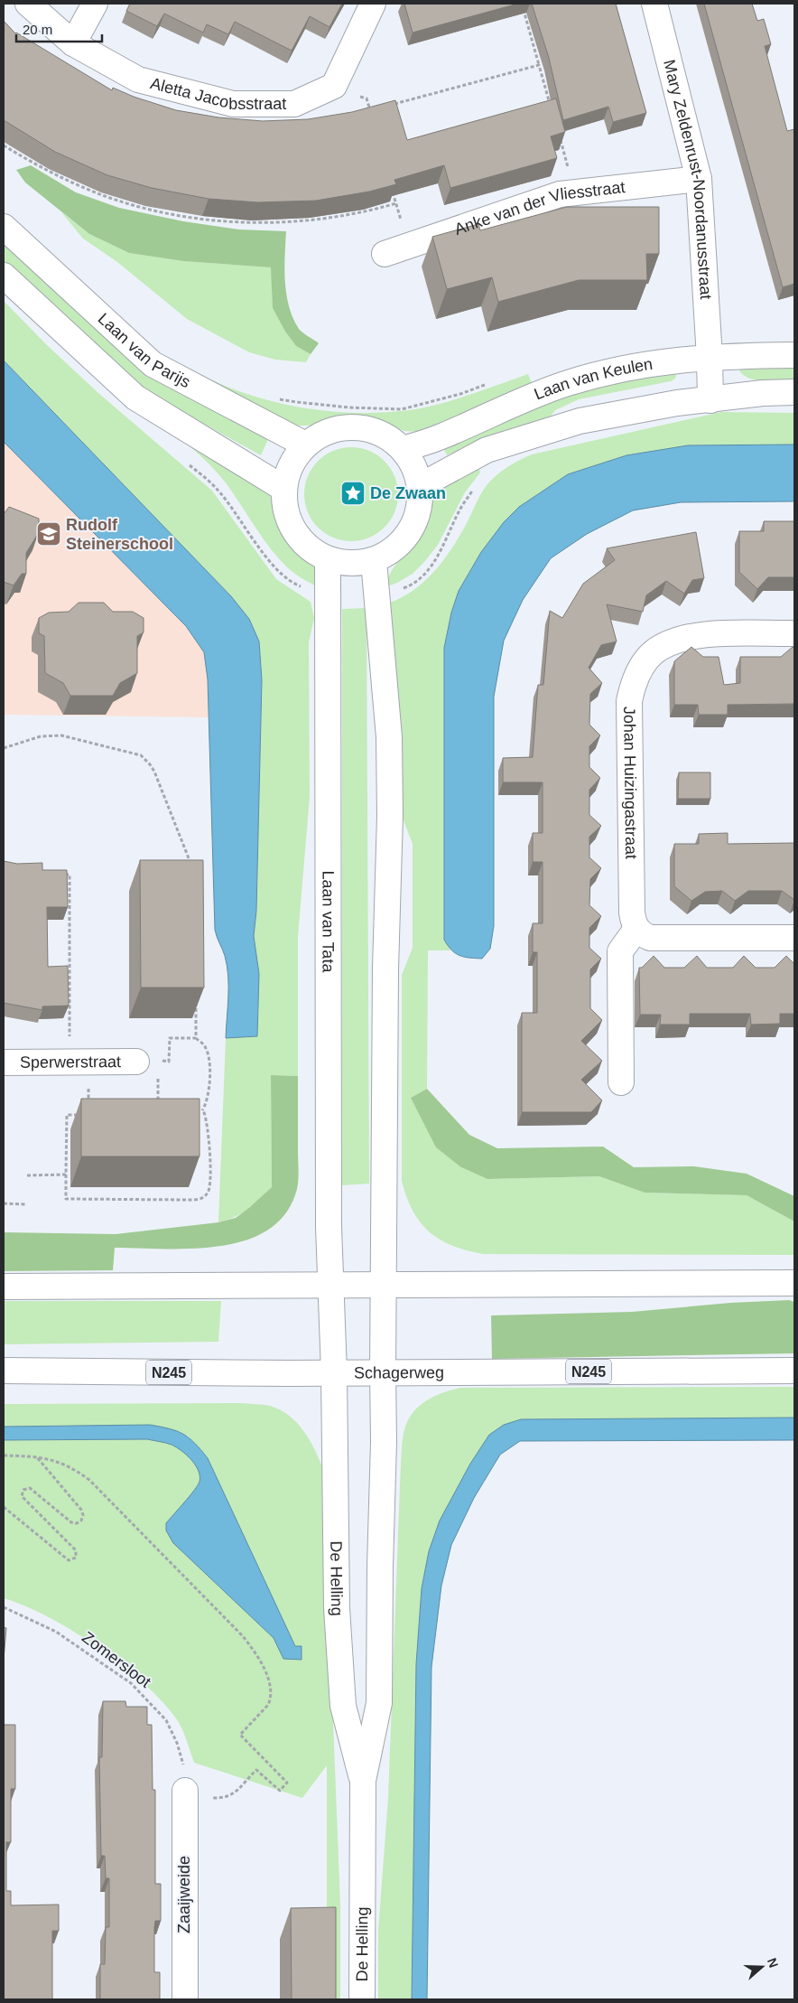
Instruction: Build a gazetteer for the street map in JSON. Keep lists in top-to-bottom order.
{
  "streets": {
    "street": [
      "Aletta Jacobsstraat",
      "Mary Zeldenrust-Noordanusstraat",
      "Anke van der Vliesstraat",
      "Laan van Parijs",
      "Laan van Keulen",
      "Johan Huizingastraat",
      "Laan van Tata",
      "Sperwerstraat",
      "N245",
      "Schagerweg",
      "De Helling",
      "Zaaijweide"
    ],
    "path": ["Zomersloot"]
  },
  "crossings": [
    ["Mary Zeldenrust-Noordanusstraat", "Anke van der Vliesstraat"],
    ["Mary Zeldenrust-Noordanusstraat", "Laan van Keulen"],
    ["Laan van Parijs", "Laan van Keulen"],
    ["Laan van Parijs", "Laan van Tata"],
    ["Laan van Keulen", "Laan van Tata"],
    ["Laan van Tata", "Schagerweg"],
    ["Laan van Tata", "De Helling"],
    ["Schagerweg", "De Helling"],
    ["Zomersloot", "Zaaijweide"]
  ],
  "places": {
    "place": ["De Zwaan"],
    "school or university": ["Rudolf Steinerschool"]
  },
  "scale_bar": "20 m",
  "north": "right"
}
